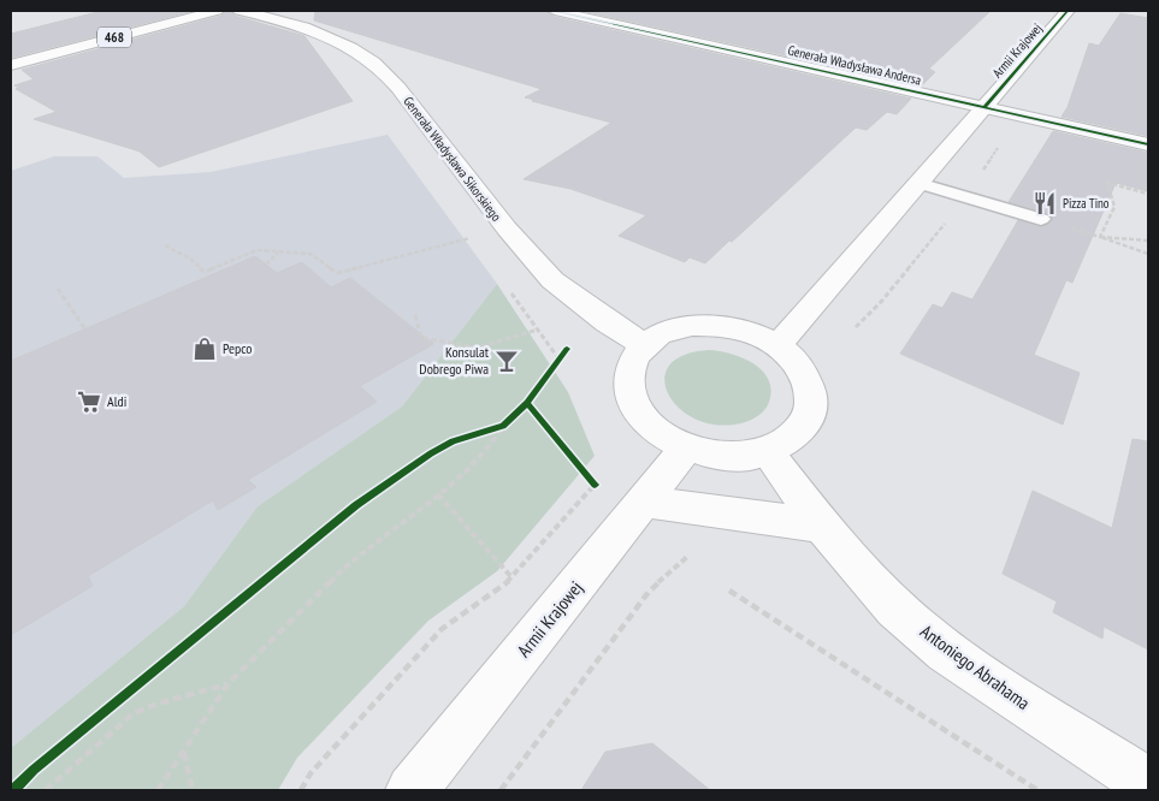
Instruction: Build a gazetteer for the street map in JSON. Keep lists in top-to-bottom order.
{
  "streets": {
    "street": [
      "468",
      "Armii Krajowej",
      "Generała Władysława Andersa",
      "Generała Władysława Sikorskiego",
      "Antoniego Abrahama"
    ]
  },
  "crossings": [
    ["Armii Krajowej", "Generała Władysława Andersa"],
    ["Armii Krajowej", "Generała Władysława Sikorskiego"],
    ["Armii Krajowej", "Antoniego Abrahama"],
    ["Generała Władysława Sikorskiego", "Antoniego Abrahama"]
  ],
  "places": {
    "restaurant": ["Pizza Tino"],
    "shop": ["Pepco"],
    "bar": ["Konsulat Dobrego Piwa"],
    "supermarket": ["Aldi"]
  }
}
